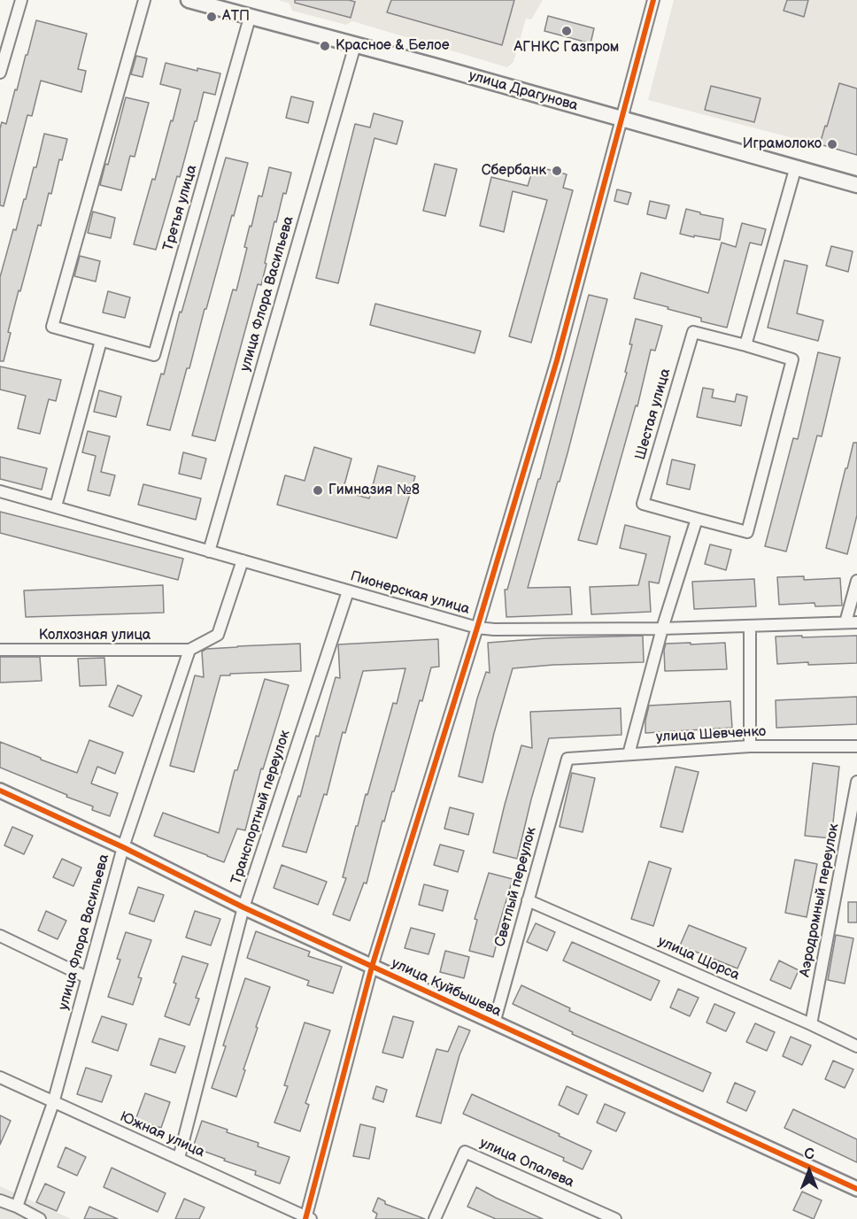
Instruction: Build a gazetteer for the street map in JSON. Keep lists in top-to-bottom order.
{
  "streets": {
    "main road": ["улица Драгунова"],
    "street": [
      "Третья улица",
      "улица Флора Васильева",
      "Шестая улица",
      "Пионерская улица",
      "Колхозная улица",
      "улица Шевченко",
      "Транспортный переулок",
      "Светлый переулок",
      "Аэродромный переулок",
      "улица Щорса",
      "улица Куйбышева",
      "Южная улица",
      "улица Опалева"
    ]
  },
  "crossings": [
    ["улица Драгунова", "Третья улица"],
    ["улица Драгунова", "улица Флора Васильева"],
    ["улица Флора Васильева", "Пионерская улица"],
    ["улица Флора Васильева", "Колхозная улица"],
    ["улица Флора Васильева", "улица Куйбышева"],
    ["улица Флора Васильева", "Южная улица"],
    ["Пионерская улица", "Транспортный переулок"],
    ["улица Шевченко", "Светлый переулок"],
    ["Транспортный переулок", "улица Куйбышева"],
    ["Транспортный переулок", "Южная улица"],
    ["Светлый переулок", "улица Щорса"],
    ["Светлый переулок", "улица Куйбышева"],
    ["Аэродромный переулок", "улица Щорса"]
  ],
  "places": [
    "АТП",
    "АГНКС Газпром",
    "Красное & Белое",
    "Играмолоко",
    "Сбербанк",
    "Гимназия №8"
  ],
  "north": "top"
}
